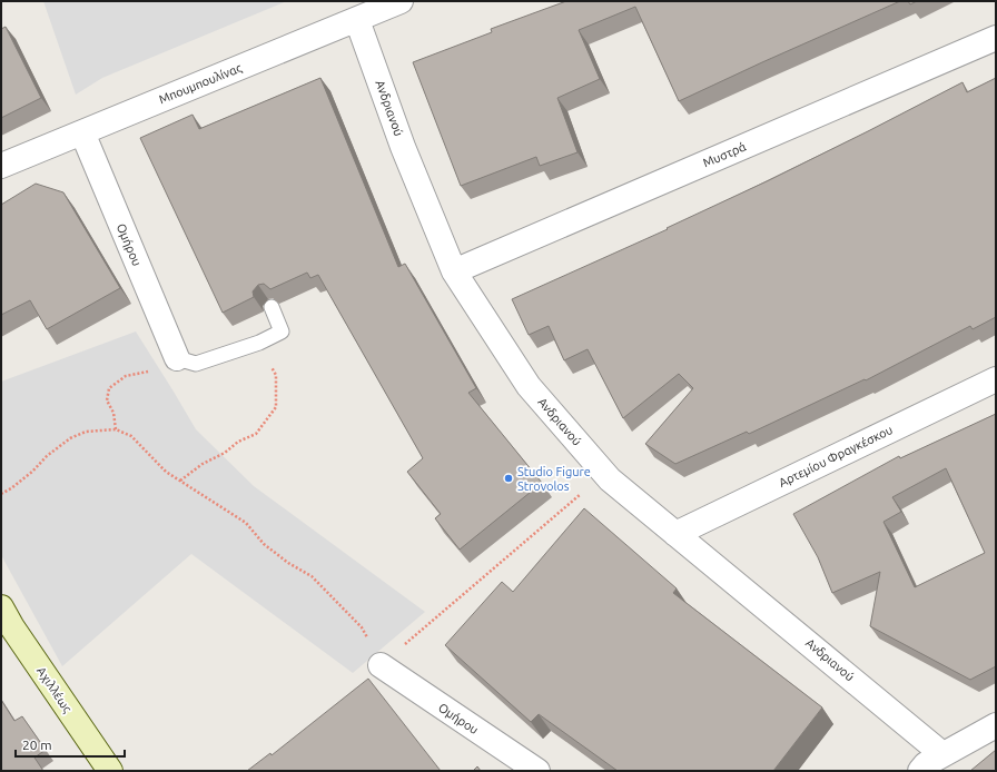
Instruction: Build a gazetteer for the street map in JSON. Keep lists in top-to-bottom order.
{
  "streets": {
    "street": [
      "Μπουμπουλίνας",
      "Ανδριανού",
      "Μυστρά",
      "Ομήρου",
      "Αρτεμίου Φραγκέσκου",
      "Αχιλλέως"
    ]
  },
  "crossings": [
    ["Μπουμπουλίνας", "Ανδριανού"],
    ["Μπουμπουλίνας", "Ομήρου"],
    ["Ανδριανού", "Μυστρά"],
    ["Ανδριανού", "Αρτεμίου Φραγκέσκου"]
  ],
  "places": ["Studio Figure Strovolos"],
  "scale_bar": "20 m"
}
